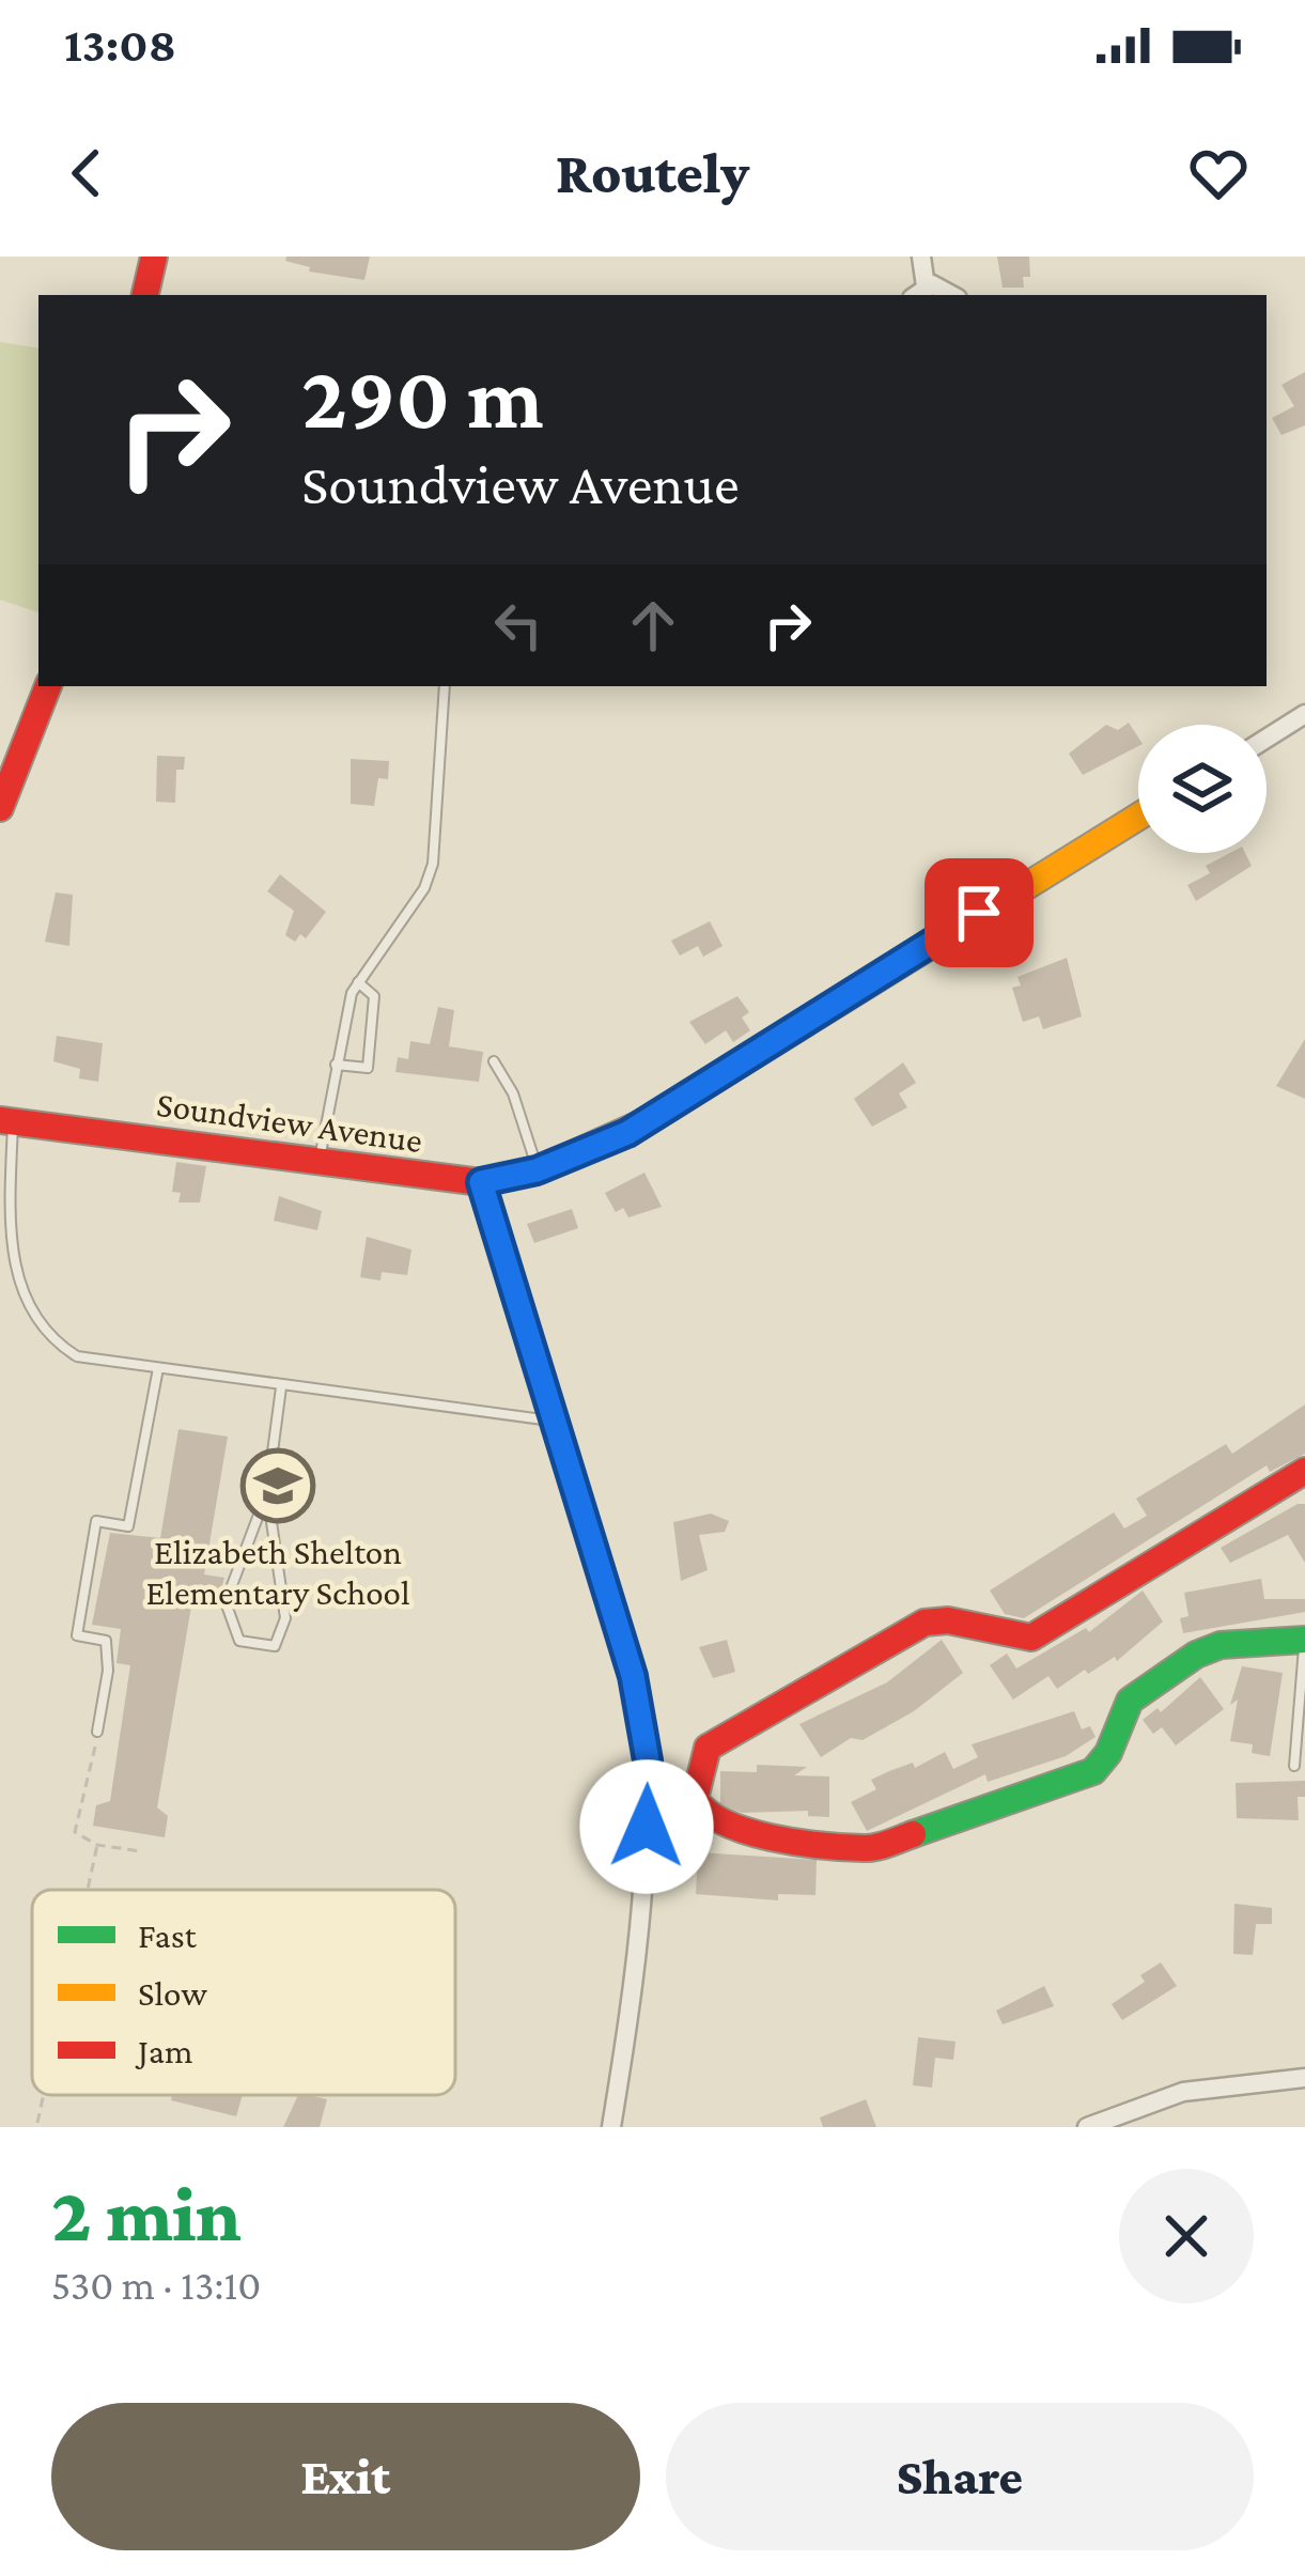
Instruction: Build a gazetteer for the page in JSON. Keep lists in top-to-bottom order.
{
  "streets": {
    "street": ["Soundview Avenue"]
  },
  "places": {
    "school or university": ["Elizabeth Shelton Elementary School"]
  },
  "legend": ["Fast", "Slow", "Jam"],
  "page": {
    "status": "13:08",
    "header": "Routely",
    "turn": ["290 m", "Soundview Avenue"],
    "heading": ["2 min", "530 m · 13:10"],
    "buttons": ["Exit", "Share"]
  }
}
